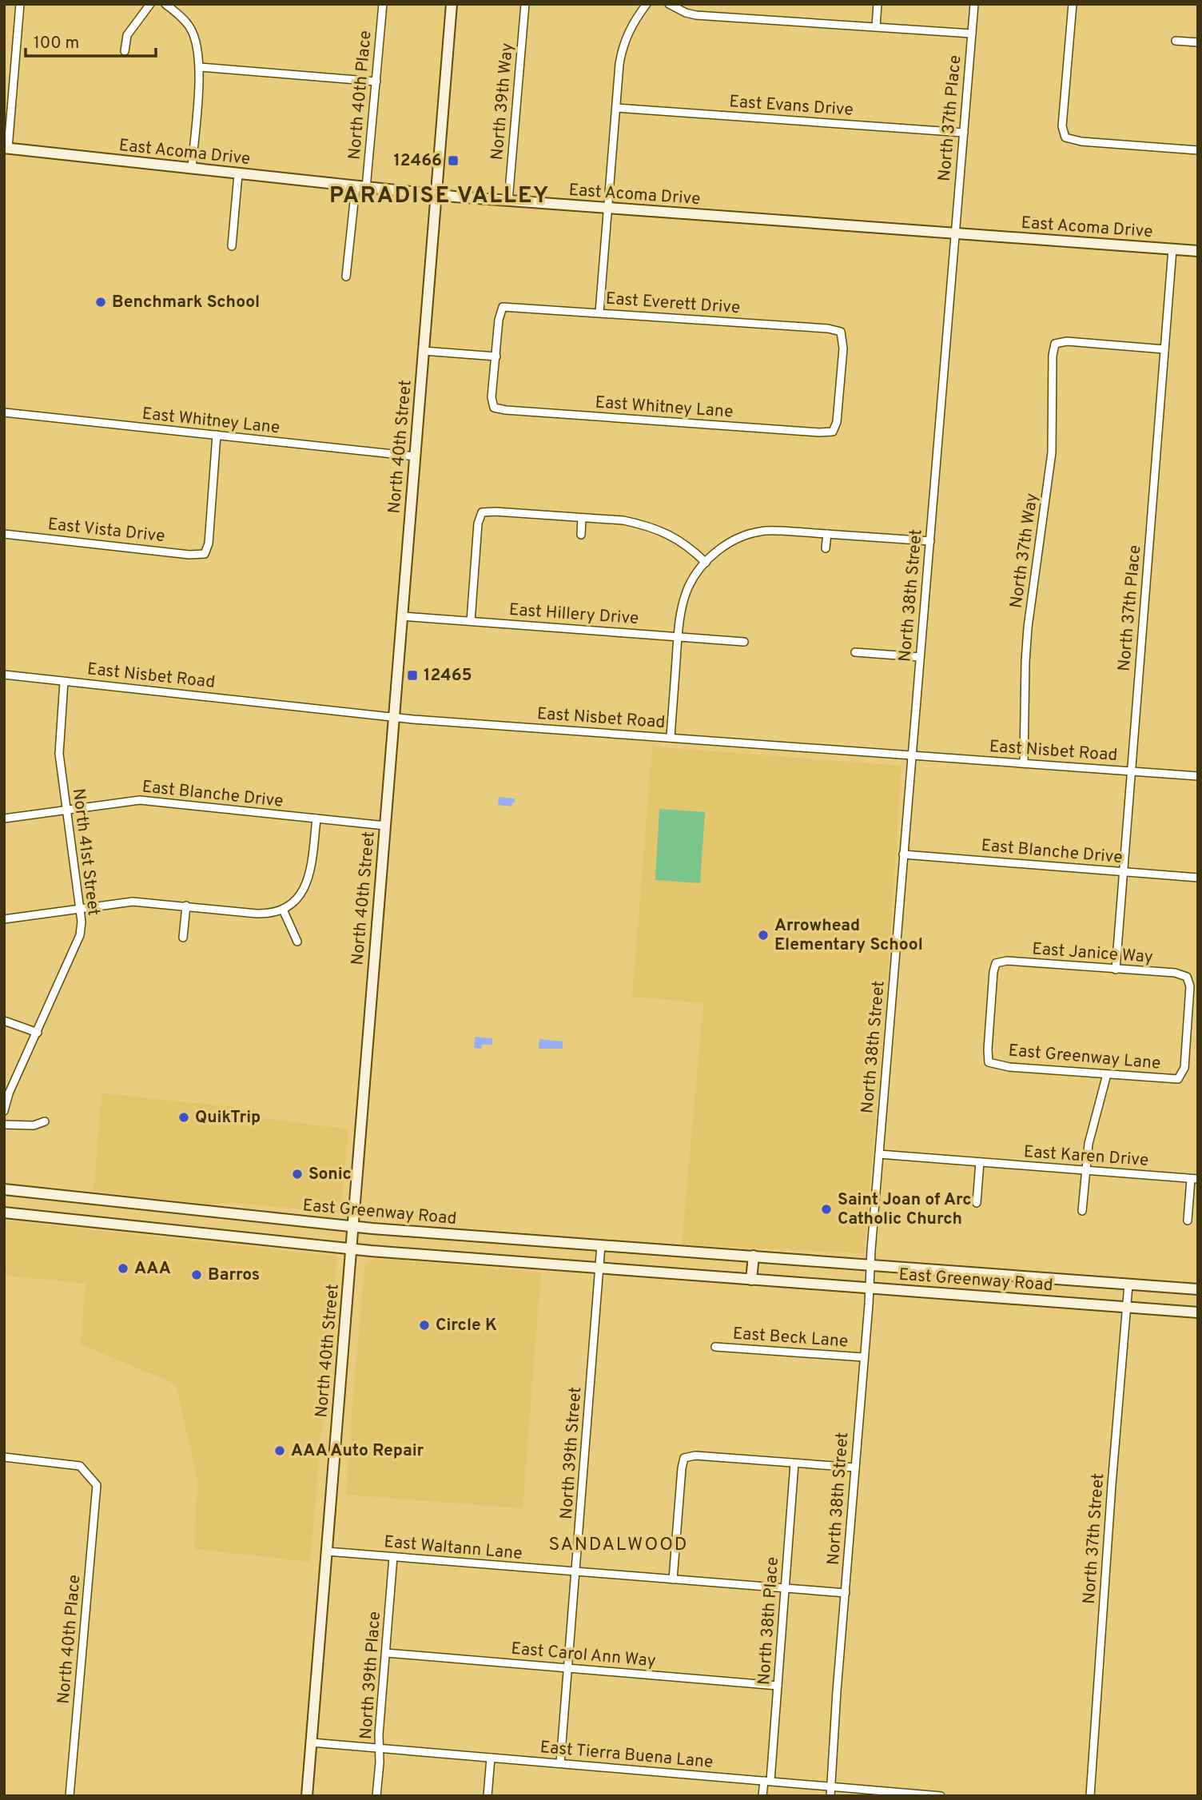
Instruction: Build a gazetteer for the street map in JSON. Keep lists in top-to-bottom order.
{
  "streets": {
    "main road": ["East Acoma Drive", "North 40th Street", "East Greenway Road"],
    "street": [
      "North 40th Place",
      "North 39th Way",
      "East Evans Drive",
      "North 37th Place",
      "East Everett Drive",
      "East Whitney Lane",
      "East Vista Drive",
      "North 37th Way",
      "North 38th Street",
      "East Hillery Drive",
      "East Nisbet Road",
      "East Blanche Drive",
      "North 41st Street",
      "East Janice Way",
      "East Greenway Lane",
      "East Karen Drive",
      "East Beck Lane",
      "North 39th Street",
      "North 37th Street",
      "East Waltann Lane",
      "North 38th Place",
      "East Carol Ann Way",
      "North 39th Place",
      "East Tierra Buena Lane"
    ]
  },
  "crossings": [
    ["North 40th Place", "East Acoma Drive"],
    ["North 39th Way", "East Acoma Drive"],
    ["East Evans Drive", "North 37th Place"],
    ["North 37th Place", "East Acoma Drive"],
    ["North 37th Place", "North 37th Way"],
    ["North 37th Place", "North 38th Street"],
    ["North 37th Place", "East Nisbet Road"],
    ["North 37th Place", "East Blanche Drive"],
    ["North 37th Place", "East Janice Way"],
    ["East Acoma Drive", "North 40th Street"],
    ["East Acoma Drive", "North 38th Street"],
    ["East Everett Drive", "East Whitney Lane"],
    ["East Whitney Lane", "North 40th Street"],
    ["East Whitney Lane", "East Vista Drive"],
    ["North 40th Street", "East Hillery Drive"],
    ["North 40th Street", "East Nisbet Road"],
    ["North 40th Street", "East Blanche Drive"],
    ["North 40th Street", "East Greenway Road"],
    ["North 40th Street", "East Waltann Lane"],
    ["North 40th Street", "East Tierra Buena Lane"],
    ["North 37th Way", "East Nisbet Road"],
    ["North 38th Street", "East Nisbet Road"],
    ["North 38th Street", "East Blanche Drive"],
    ["North 38th Street", "East Karen Drive"],
    ["North 38th Street", "East Greenway Road"],
    ["North 38th Street", "East Beck Lane"],
    ["North 38th Street", "East Waltann Lane"],
    ["North 38th Street", "East Tierra Buena Lane"],
    ["East Nisbet Road", "North 41st Street"],
    ["East Blanche Drive", "North 41st Street"],
    ["East Janice Way", "East Greenway Lane"],
    ["East Greenway Road", "North 39th Street"],
    ["East Greenway Road", "North 37th Street"],
    ["North 39th Street", "East Waltann Lane"],
    ["North 39th Street", "East Carol Ann Way"],
    ["North 39th Street", "East Tierra Buena Lane"],
    ["East Waltann Lane", "North 38th Place"],
    ["East Waltann Lane", "North 39th Place"],
    ["North 38th Place", "East Carol Ann Way"],
    ["North 38th Place", "East Tierra Buena Lane"],
    ["East Carol Ann Way", "North 39th Place"],
    ["North 39th Place", "East Tierra Buena Lane"]
  ],
  "districts": ["PARADISE VALLEY", "SANDALWOOD"],
  "places": {
    "transit": ["12466", "12465"],
    "other": [
      "Benchmark School",
      "Arrowhead Elementary School",
      "QuikTrip",
      "Sonic",
      "Saint Joan of Arc Catholic Church",
      "AAA",
      "Barros",
      "Circle K",
      "AAA Auto Repair"
    ]
  },
  "scale_bar": "100 m"
}
